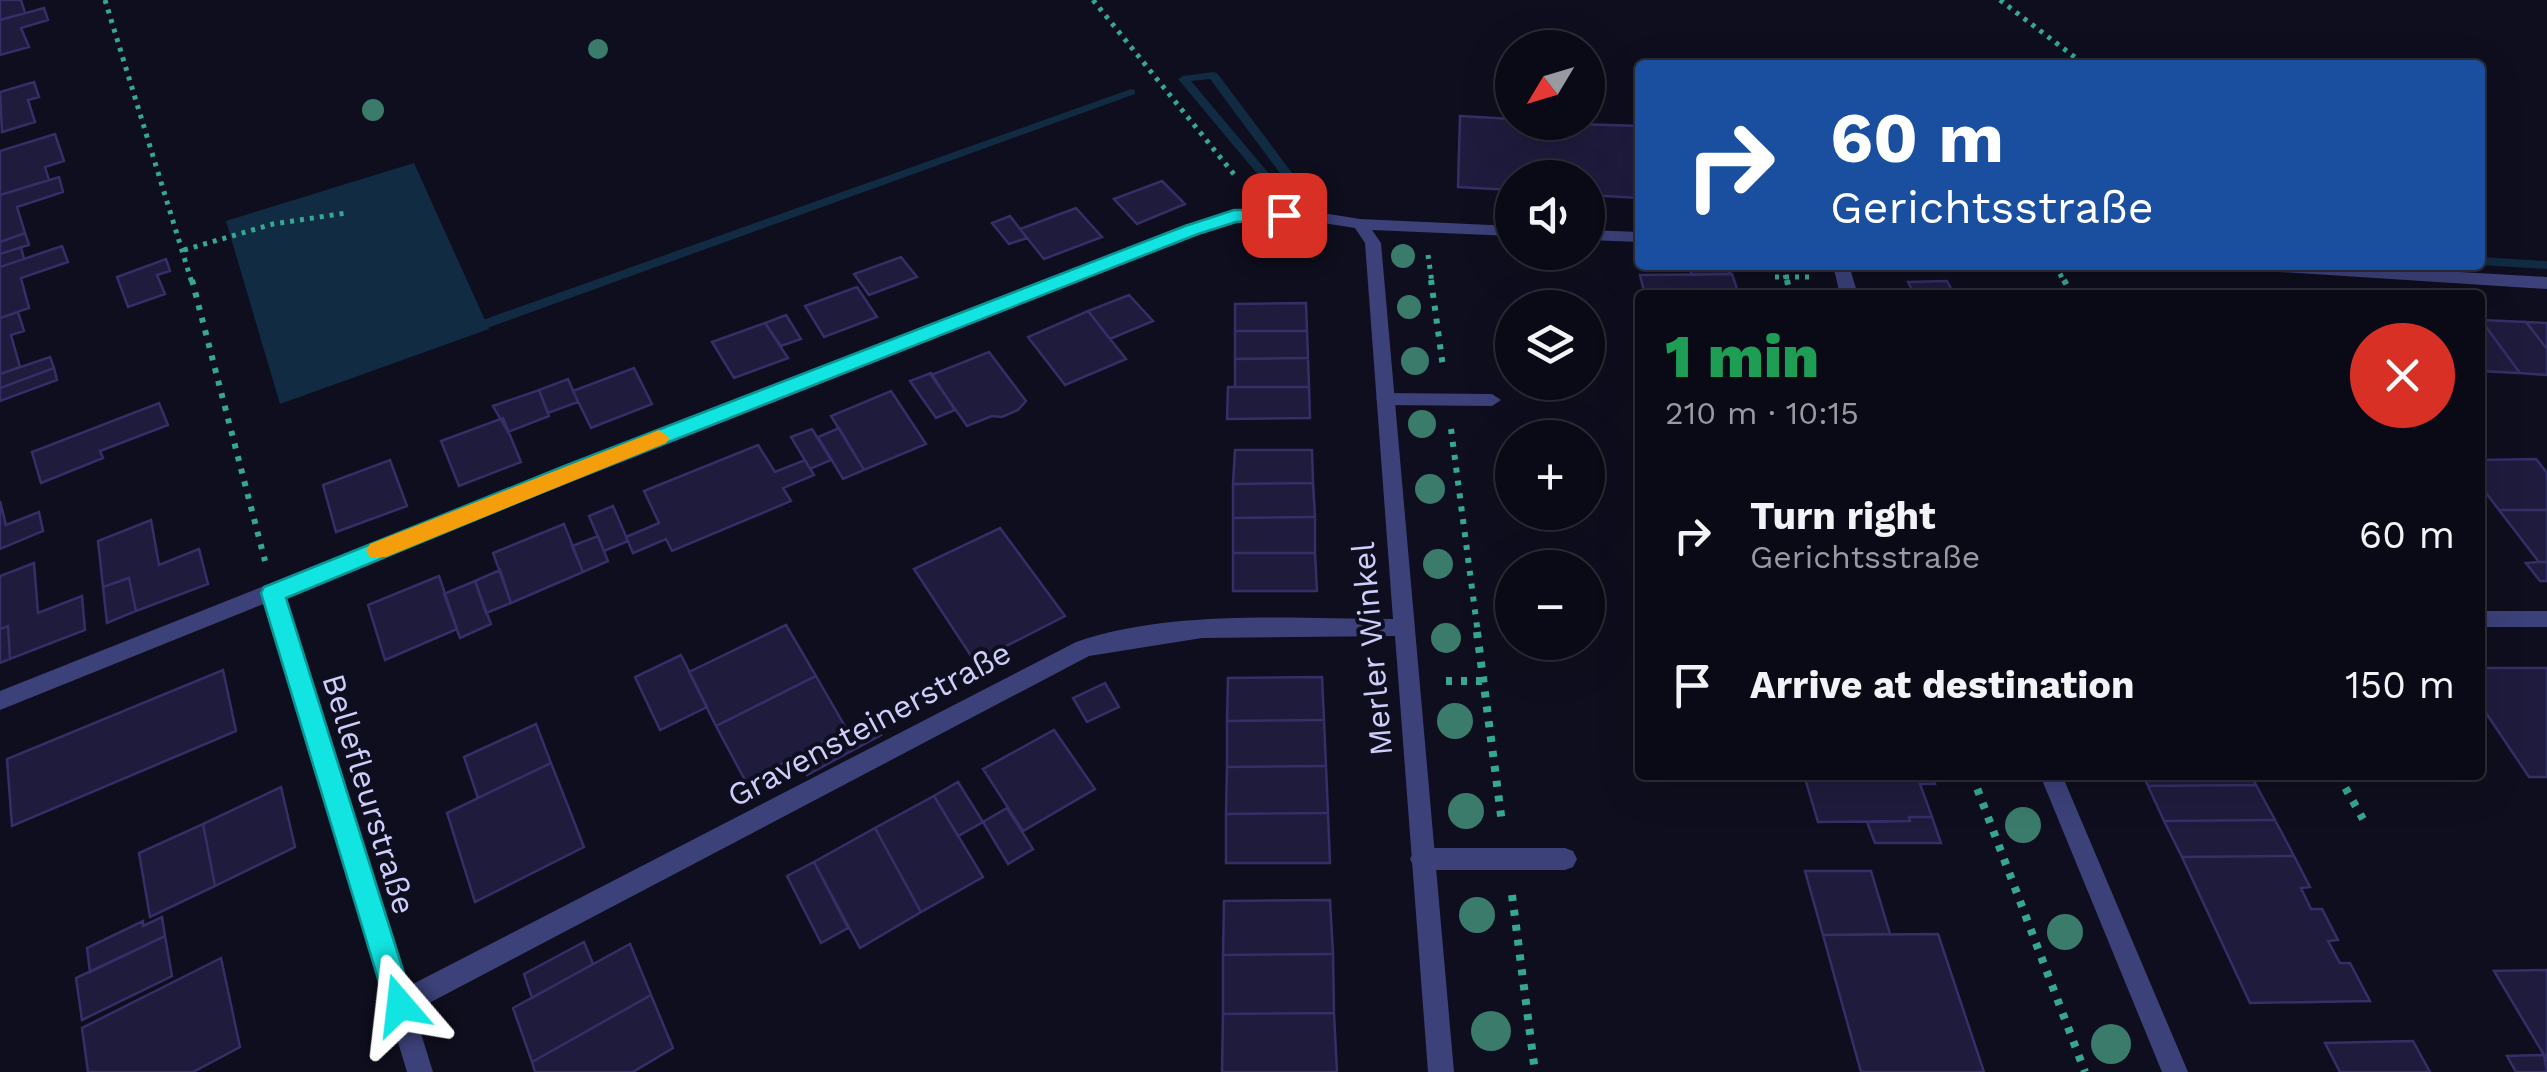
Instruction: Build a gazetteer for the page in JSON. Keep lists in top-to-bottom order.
{
  "streets": {
    "street": ["Merler Winkel", "Gravensteinerstraße", "Bellefleurstraße"]
  },
  "crossings": [
    ["Merler Winkel", "Gravensteinerstraße"],
    ["Gravensteinerstraße", "Bellefleurstraße"]
  ],
  "north": "bottom left",
  "page": {
    "map_buttons": ["+", "−"],
    "turn": ["60 m", "Gerichtsstraße"],
    "heading": ["1 min", "210 m · 10:15"],
    "list": [
      {
        "name": "Turn right",
        "note": "Gerichtsstraße",
        "value": "60 m"
      },
      {
        "name": "Arrive at destination",
        "value": "150 m"
      }
    ]
  }
}
